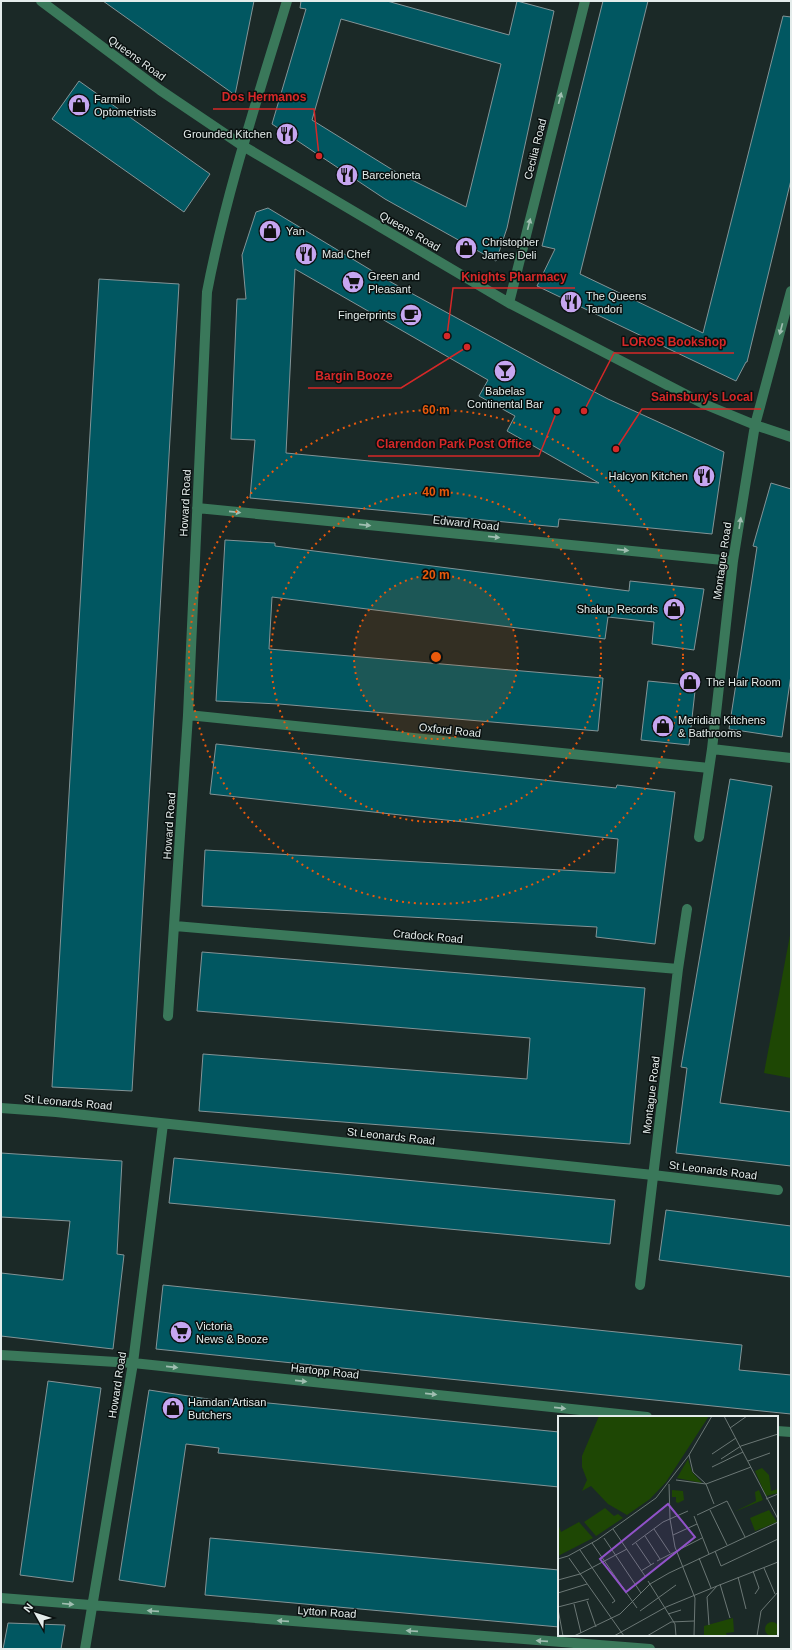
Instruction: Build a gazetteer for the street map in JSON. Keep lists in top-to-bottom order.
{
  "streets": {
    "street": [
      "Queens Road",
      "Cecilia Road",
      "Howard Road",
      "Edward Road",
      "Montague Road",
      "Oxford Road",
      "Cradock Road",
      "St Leonards Road",
      "Hartopp Road",
      "Lytton Road"
    ]
  },
  "crossings": [
    ["Queens Road", "Cecilia Road"],
    ["Queens Road", "Howard Road"],
    ["Queens Road", "Montague Road"],
    ["Howard Road", "Edward Road"],
    ["Howard Road", "Oxford Road"],
    ["Howard Road", "Cradock Road"],
    ["Howard Road", "St Leonards Road"],
    ["Howard Road", "Hartopp Road"],
    ["Howard Road", "Lytton Road"],
    ["Edward Road", "Montague Road"],
    ["Montague Road", "Oxford Road"],
    ["Montague Road", "Cradock Road"],
    ["Montague Road", "St Leonards Road"]
  ],
  "one_way": ["Cecilia Road", "Edward Road", "Hartopp Road"],
  "places": {
    "shop": [
      "Farmilo Optometrists",
      "Yan",
      "Christopher James Deli",
      "Shakup Records",
      "The Hair Room",
      "Meridian Kitchens & Bathrooms",
      "Hamdan Artisan Butchers"
    ],
    "restaurant": [
      "Grounded Kitchen",
      "Barceloneta",
      "Mad Chef",
      "The Queens Tandori",
      "Halcyon Kitchen"
    ],
    "other": [
      "Dos Hermanos",
      "Knights Pharmacy",
      "Bargin Booze",
      "Clarendon Park Post Office",
      "LOROS Bookshop",
      "Sainsbury's Local"
    ],
    "supermarket": ["Green and Pleasant", "Victoria News & Booze"],
    "cafe": ["Fingerprints"],
    "bar": ["Babelas Continental Bar"]
  },
  "north": "top left",
  "rings": ["60 m", "40 m", "20 m"]
}
